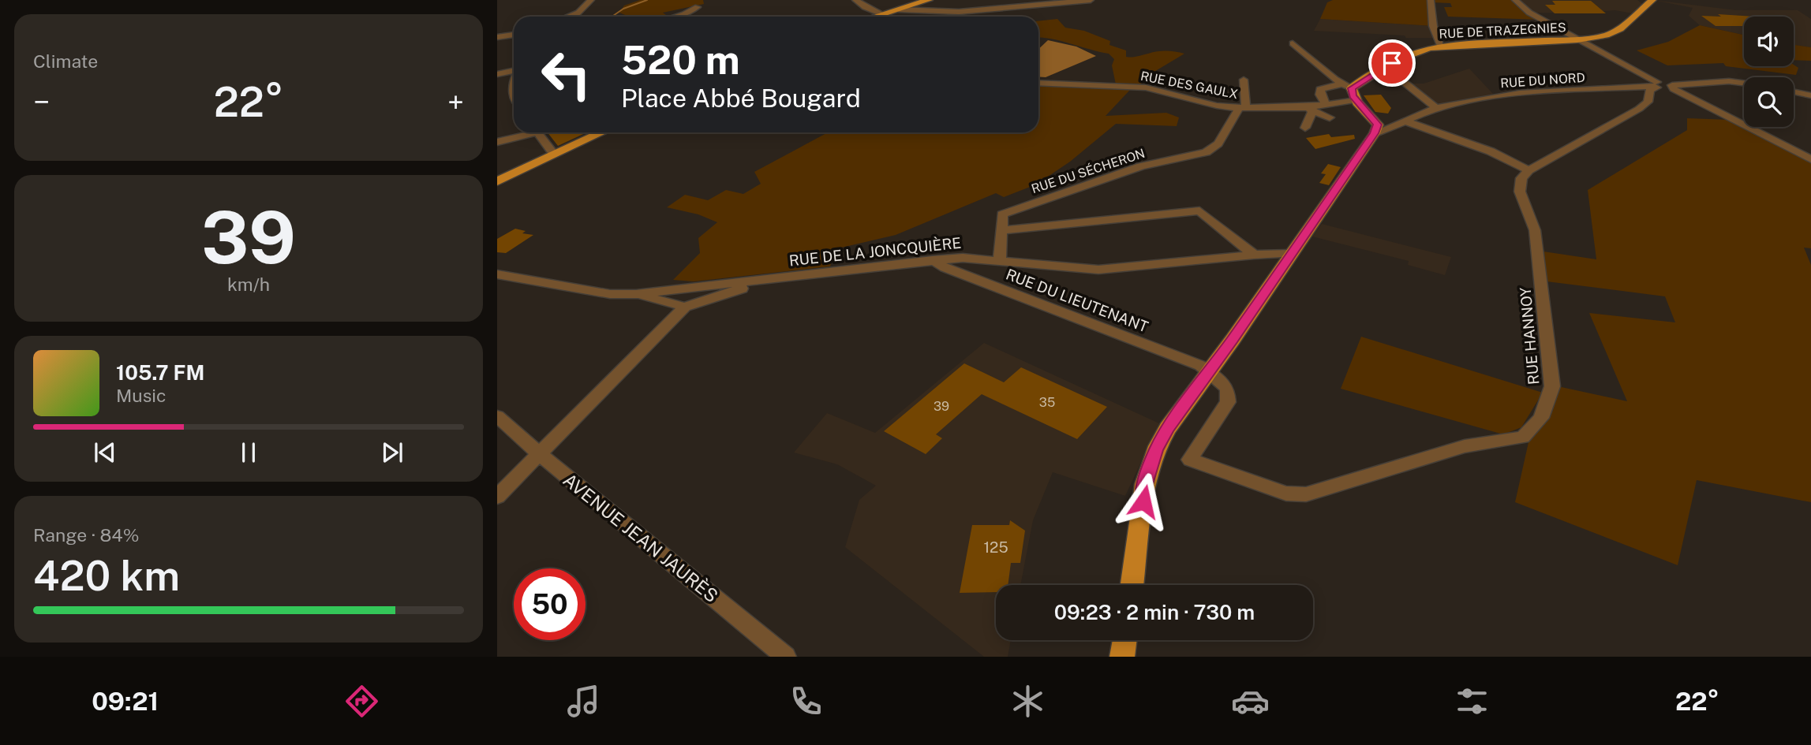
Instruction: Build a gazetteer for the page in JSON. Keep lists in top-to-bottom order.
{
  "streets": {
    "main road": ["RUE DE TRAZEGNIES"],
    "street": [
      "RUE DU NORD",
      "RUE DES GAULX",
      "RUE DU SÉCHERON",
      "RUE DE LA JONCQUIÈRE",
      "RUE DU LIEUTENANT",
      "RUE HANNOY",
      "AVENUE JEAN JAURÈS"
    ]
  },
  "crossings": [
    ["RUE DES GAULX", "RUE DU SÉCHERON"],
    ["RUE DU SÉCHERON", "RUE DE LA JONCQUIÈRE"],
    ["RUE DE LA JONCQUIÈRE", "RUE DU LIEUTENANT"],
    ["RUE DU LIEUTENANT", "RUE HANNOY"]
  ],
  "house_numbers": ["35", "39", "125"],
  "page": {
    "tile": [
      "Climate",
      ["39", "km/h"],
      ["Range · 84%", "420 km"]
    ],
    "turn": ["520 m", "Place Abbé Bougard"],
    "heat": ["−", "22°", "+"],
    "song": ["105.7 FM", "Music"],
    "limit": "50",
    "trip": "09:23 · 2 min · 730 m",
    "tabs": ["09:21", "22°"]
  }
}
